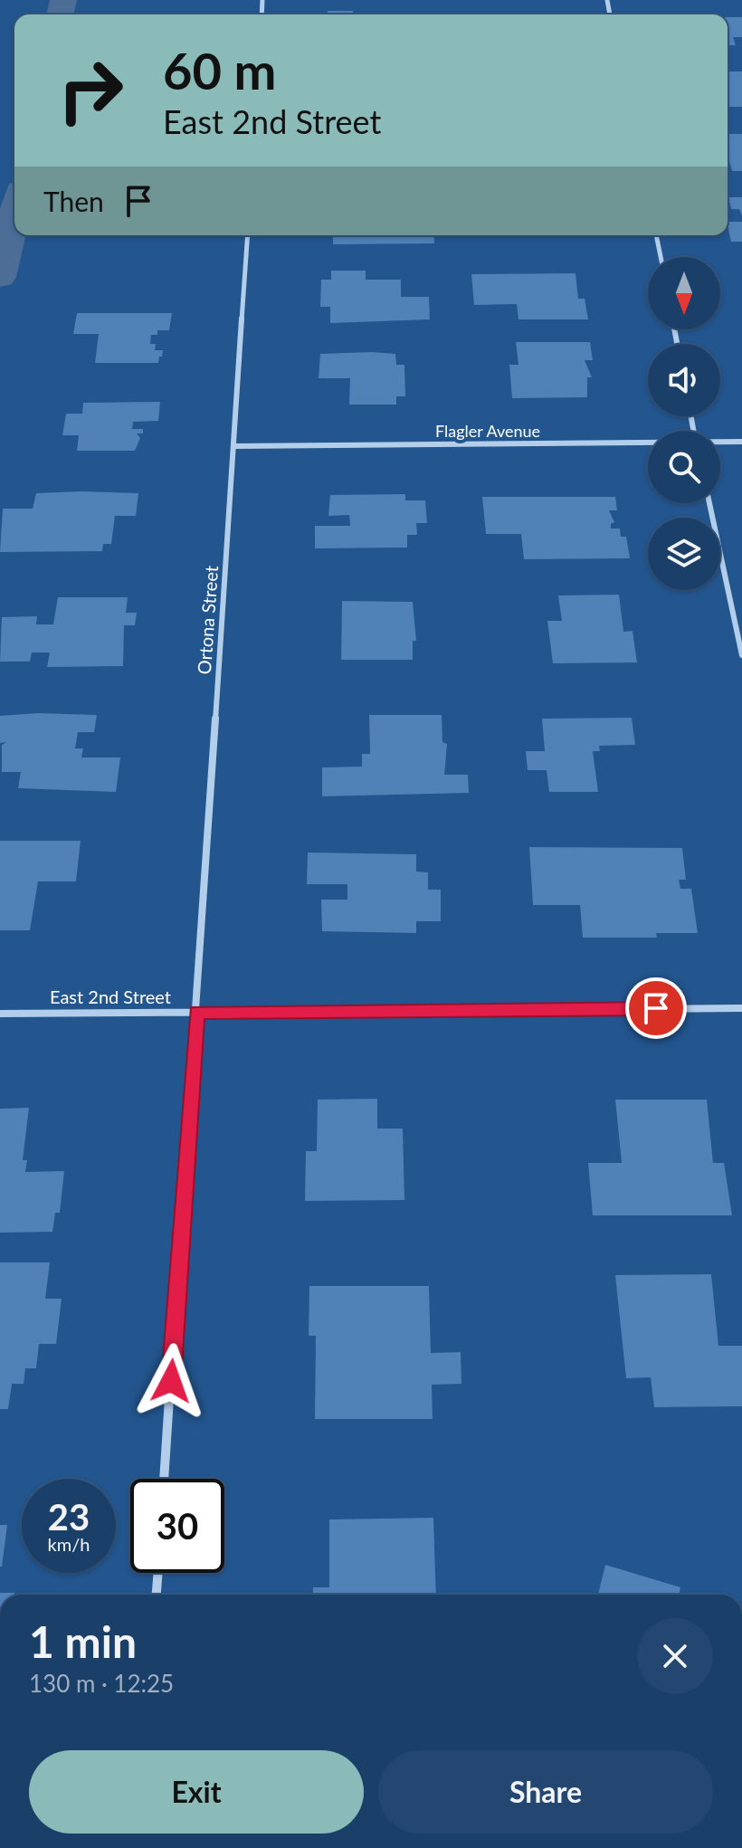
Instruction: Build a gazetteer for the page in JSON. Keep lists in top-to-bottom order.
{
  "streets": {
    "street": ["Flagler Avenue", "Ortona Street", "East 2nd Street"]
  },
  "crossings": [
    ["Flagler Avenue", "Ortona Street"],
    ["Ortona Street", "East 2nd Street"]
  ],
  "north": "bottom",
  "page": {
    "turn": ["60 m", "East 2nd Street"],
    "then": "Then",
    "speed": "23 km/h",
    "limit": "30",
    "heading": ["1 min", "130 m · 12:25"],
    "buttons": ["Exit", "Share"]
  }
}
